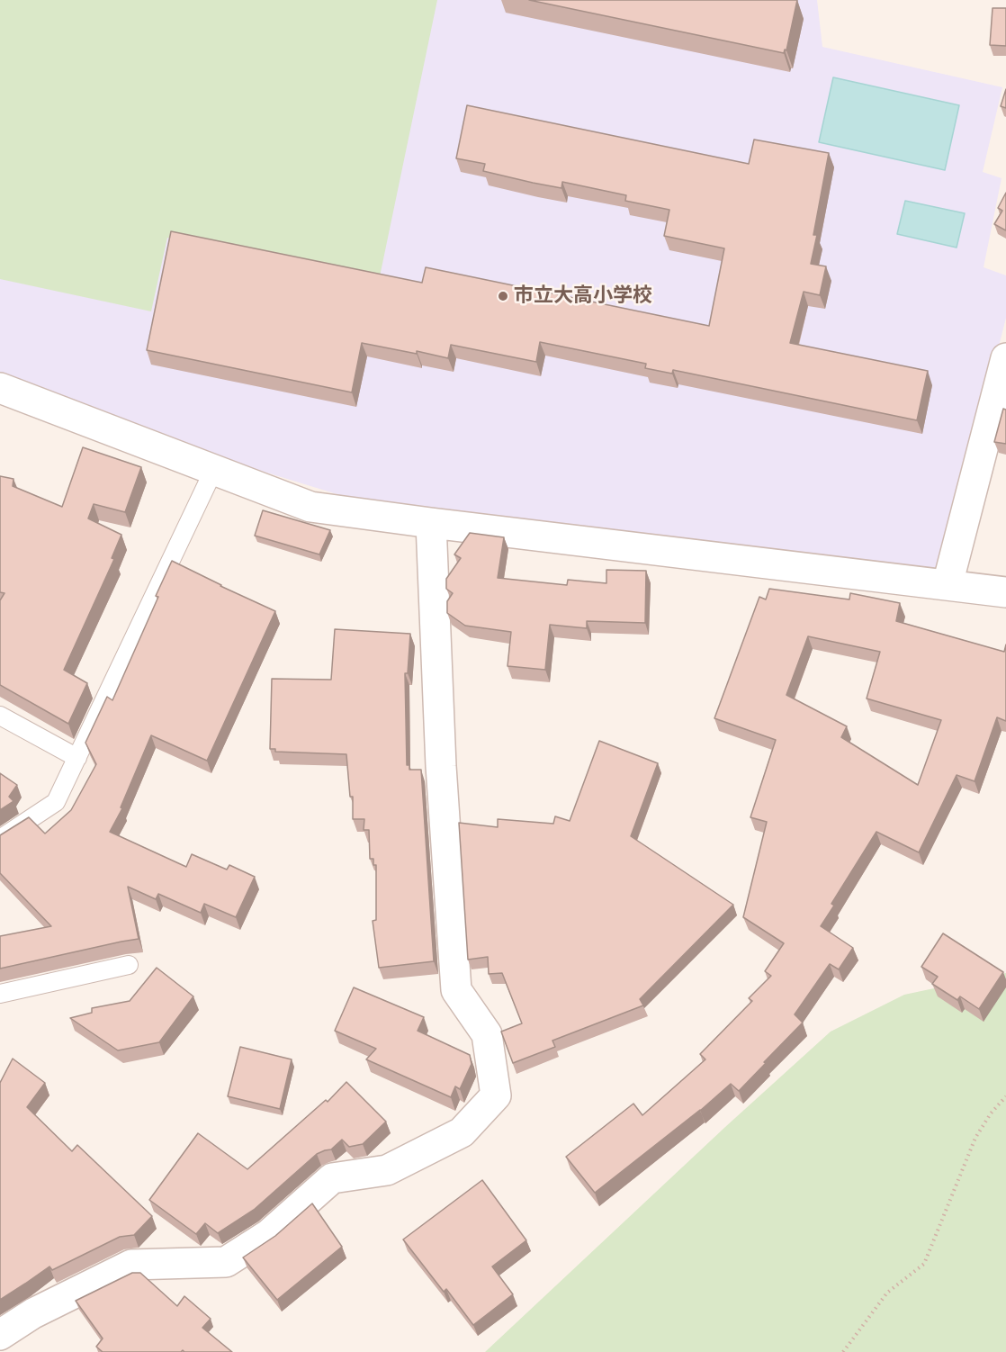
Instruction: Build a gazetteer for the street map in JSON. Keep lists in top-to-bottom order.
{
  "places": ["市立大高小学校"]
}
